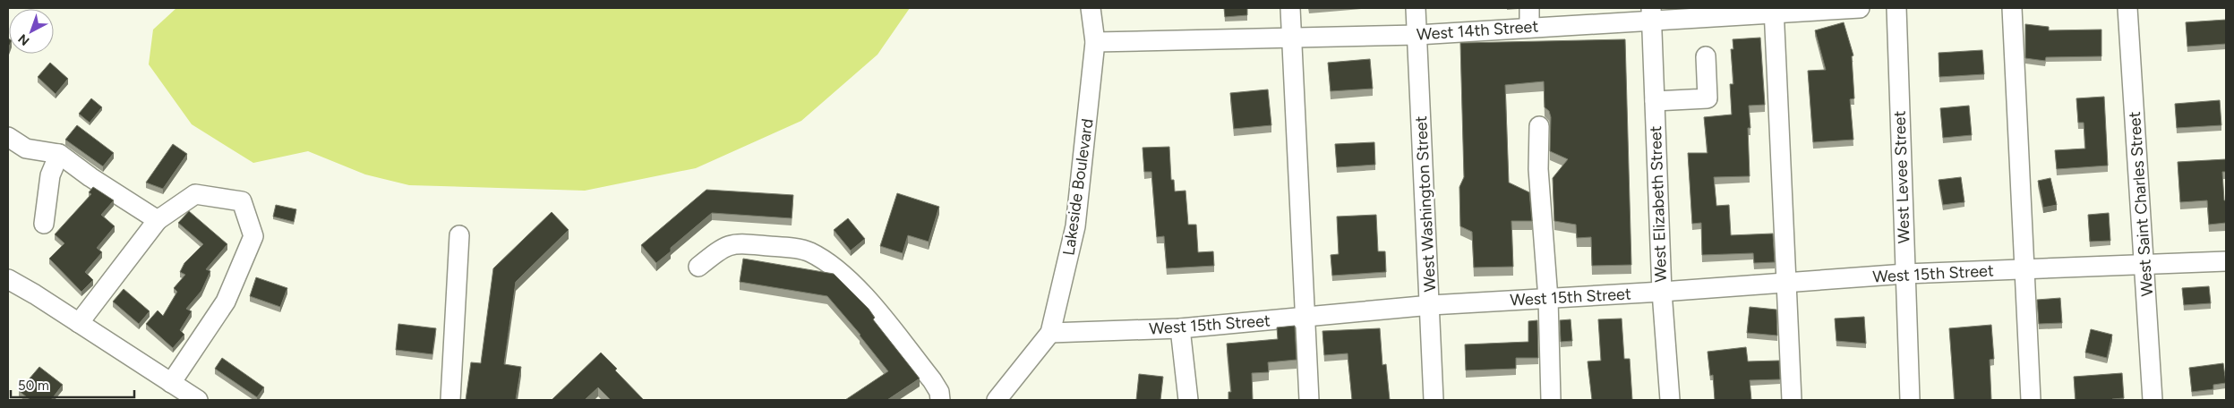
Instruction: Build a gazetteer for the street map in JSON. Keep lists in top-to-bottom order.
{
  "streets": {
    "street": [
      "West 14th Street",
      "West Levee Street",
      "Lakeside Boulevard",
      "West Washington Street",
      "West Elizabeth Street",
      "West Saint Charles Street",
      "West 15th Street"
    ]
  },
  "crossings": [
    ["West 14th Street", "Lakeside Boulevard"],
    ["West 14th Street", "West Washington Street"],
    ["West 14th Street", "West Elizabeth Street"],
    ["West Levee Street", "West 15th Street"],
    ["Lakeside Boulevard", "West 15th Street"],
    ["West Washington Street", "West 15th Street"],
    ["West Elizabeth Street", "West 15th Street"],
    ["West Saint Charles Street", "West 15th Street"]
  ],
  "scale_bar": "50 m",
  "north": "bottom left"
}
